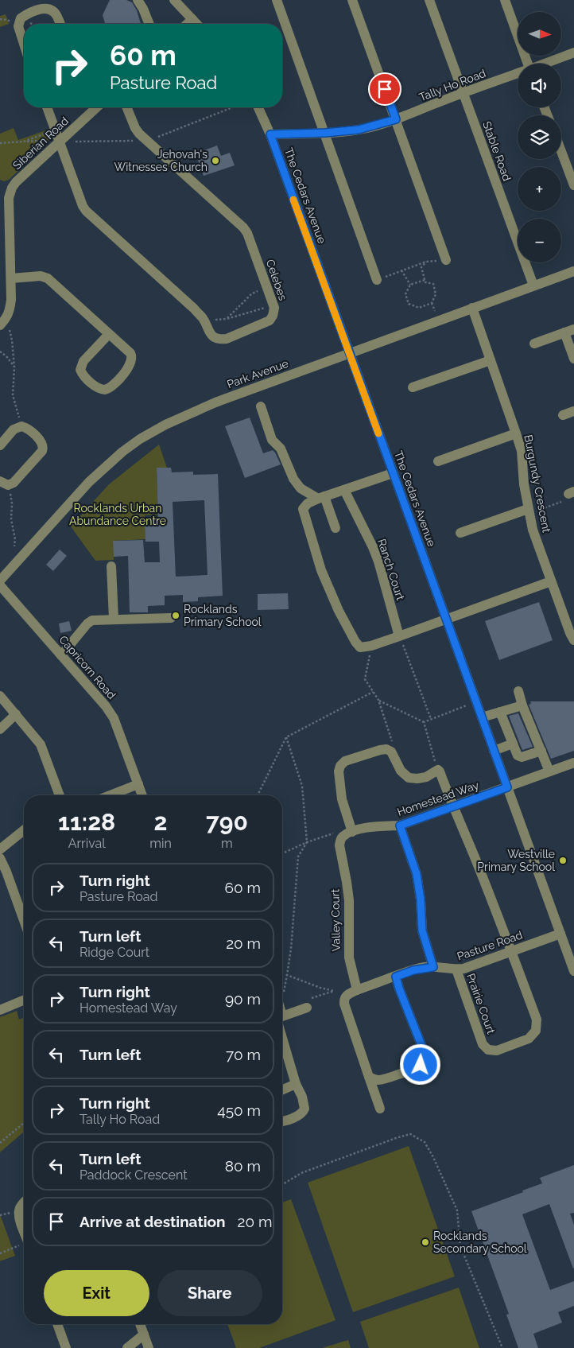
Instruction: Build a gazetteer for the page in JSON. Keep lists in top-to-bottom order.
{
  "streets": {
    "street": [
      "Tally Ho Road",
      "Siberian Road",
      "Stable Road",
      "The Cedars Avenue",
      "Celebes",
      "Park Avenue",
      "Burgundy Crescent",
      "Ranch Court",
      "Capricorn Road",
      "Homestead Way",
      "Valley Court",
      "Pasture Road",
      "Prairie Court"
    ]
  },
  "crossings": [
    ["Tally Ho Road", "Stable Road"],
    ["Tally Ho Road", "The Cedars Avenue"],
    ["Siberian Road", "Celebes"],
    ["Stable Road", "Park Avenue"],
    ["The Cedars Avenue", "Park Avenue"],
    ["The Cedars Avenue", "Homestead Way"],
    ["The Cedars Avenue", "Pasture Road"],
    ["Park Avenue", "Burgundy Crescent"],
    ["Homestead Way", "Prairie Court"],
    ["Valley Court", "Pasture Road"],
    ["Pasture Road", "Prairie Court"]
  ],
  "parks": ["Rocklands Urban Abundance Centre"],
  "places": [
    "Jehovah's Witnesses Church",
    "Rocklands Primary School",
    "Westville Primary School",
    "Rocklands Secondary School"
  ],
  "north": "right",
  "page": {
    "map_buttons": ["+", "−"],
    "turn": ["60 m", "Pasture Road"],
    "eta": [
      "11:28",
      "Arrival",
      "2",
      "min",
      "790",
      "m"
    ],
    "list": [
      {
        "name": "Turn right",
        "note": "Pasture Road",
        "value": "60 m"
      },
      {
        "name": "Turn left",
        "note": "Ridge Court",
        "value": "20 m"
      },
      {
        "name": "Turn right",
        "note": "Homestead Way",
        "value": "90 m"
      },
      {
        "name": "Turn left",
        "value": "70 m"
      },
      {
        "name": "Turn right",
        "note": "Tally Ho Road",
        "value": "450 m"
      },
      {
        "name": "Turn left",
        "note": "Paddock Crescent",
        "value": "80 m"
      },
      {
        "name": "Arrive at destination",
        "value": "20 m"
      }
    ],
    "buttons": ["Exit", "Share"]
  }
}
